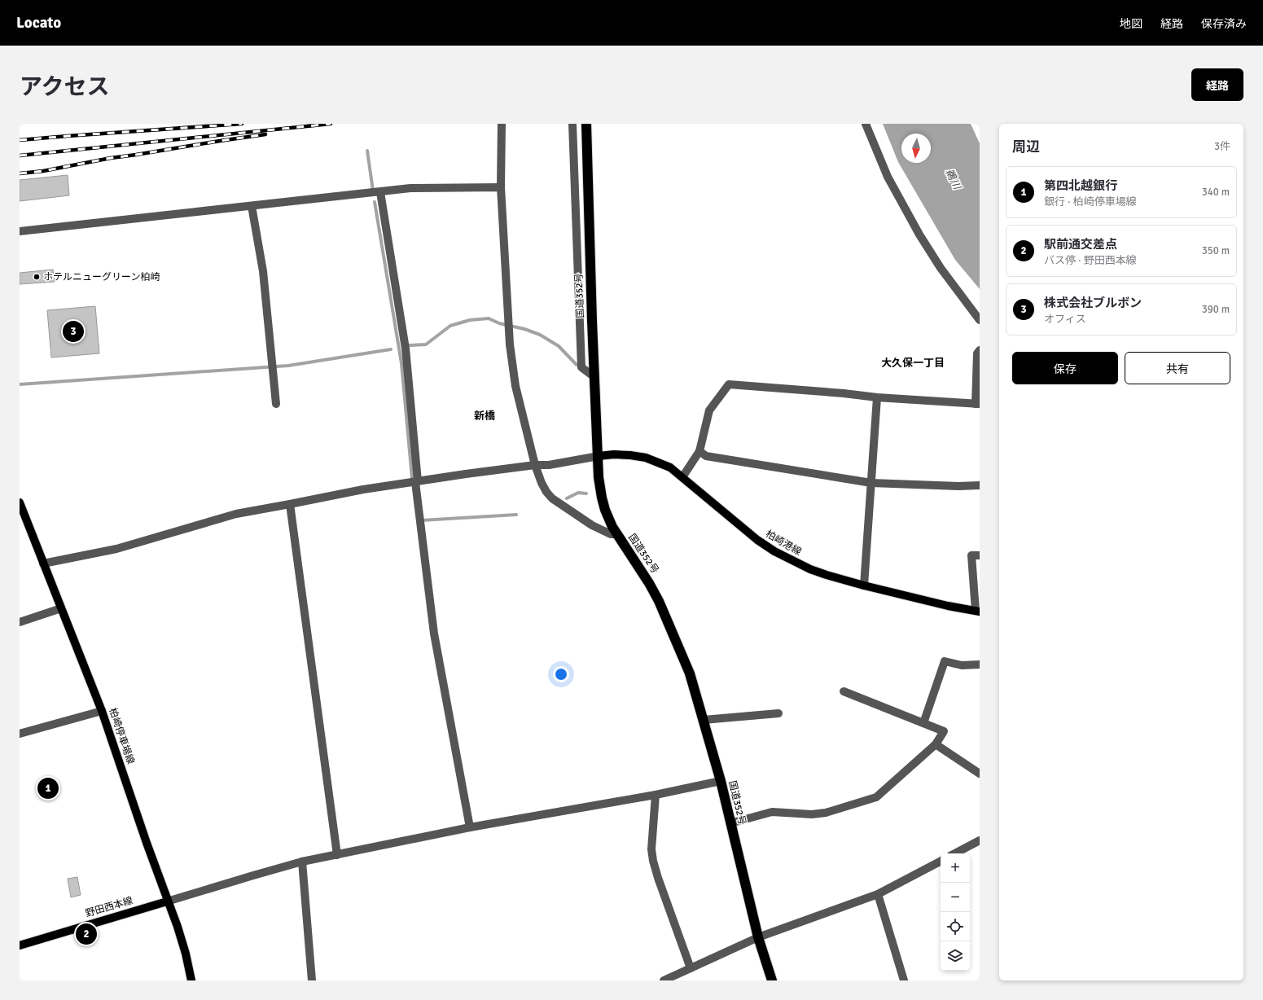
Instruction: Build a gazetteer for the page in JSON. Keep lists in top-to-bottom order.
{
  "streets": {
    "highway": ["国道352号"],
    "main road": ["柏崎港線", "柏崎停車場線", "野田西本線"]
  },
  "crossings": [
    ["国道352号", "柏崎港線"],
    ["柏崎停車場線", "野田西本線"]
  ],
  "districts": ["大久保一丁目", "新橋"],
  "water": ["鵜川"],
  "places": ["ホテルニューグリーン柏崎"],
  "north": "bottom",
  "page": {
    "header": "Locato",
    "nav": ["地図", "経路", "保存済み"],
    "title": "アクセス",
    "buttons": [
      "経路",
      ["保存", "共有"]
    ],
    "heading": ["周辺", "3件"],
    "list": [
      {
        "mark": "1",
        "name": "第四北越銀行",
        "note": "銀行 · 柏崎停車場線",
        "value": "340 m"
      },
      {
        "mark": "2",
        "name": "駅前通交差点",
        "note": "バス停 · 野田西本線",
        "value": "350 m"
      },
      {
        "mark": "3",
        "name": "株式会社ブルボン",
        "note": "オフィス",
        "value": "390 m"
      }
    ],
    "pins": ["3", "1", "2"],
    "map_buttons": ["+", "−"]
  }
}
